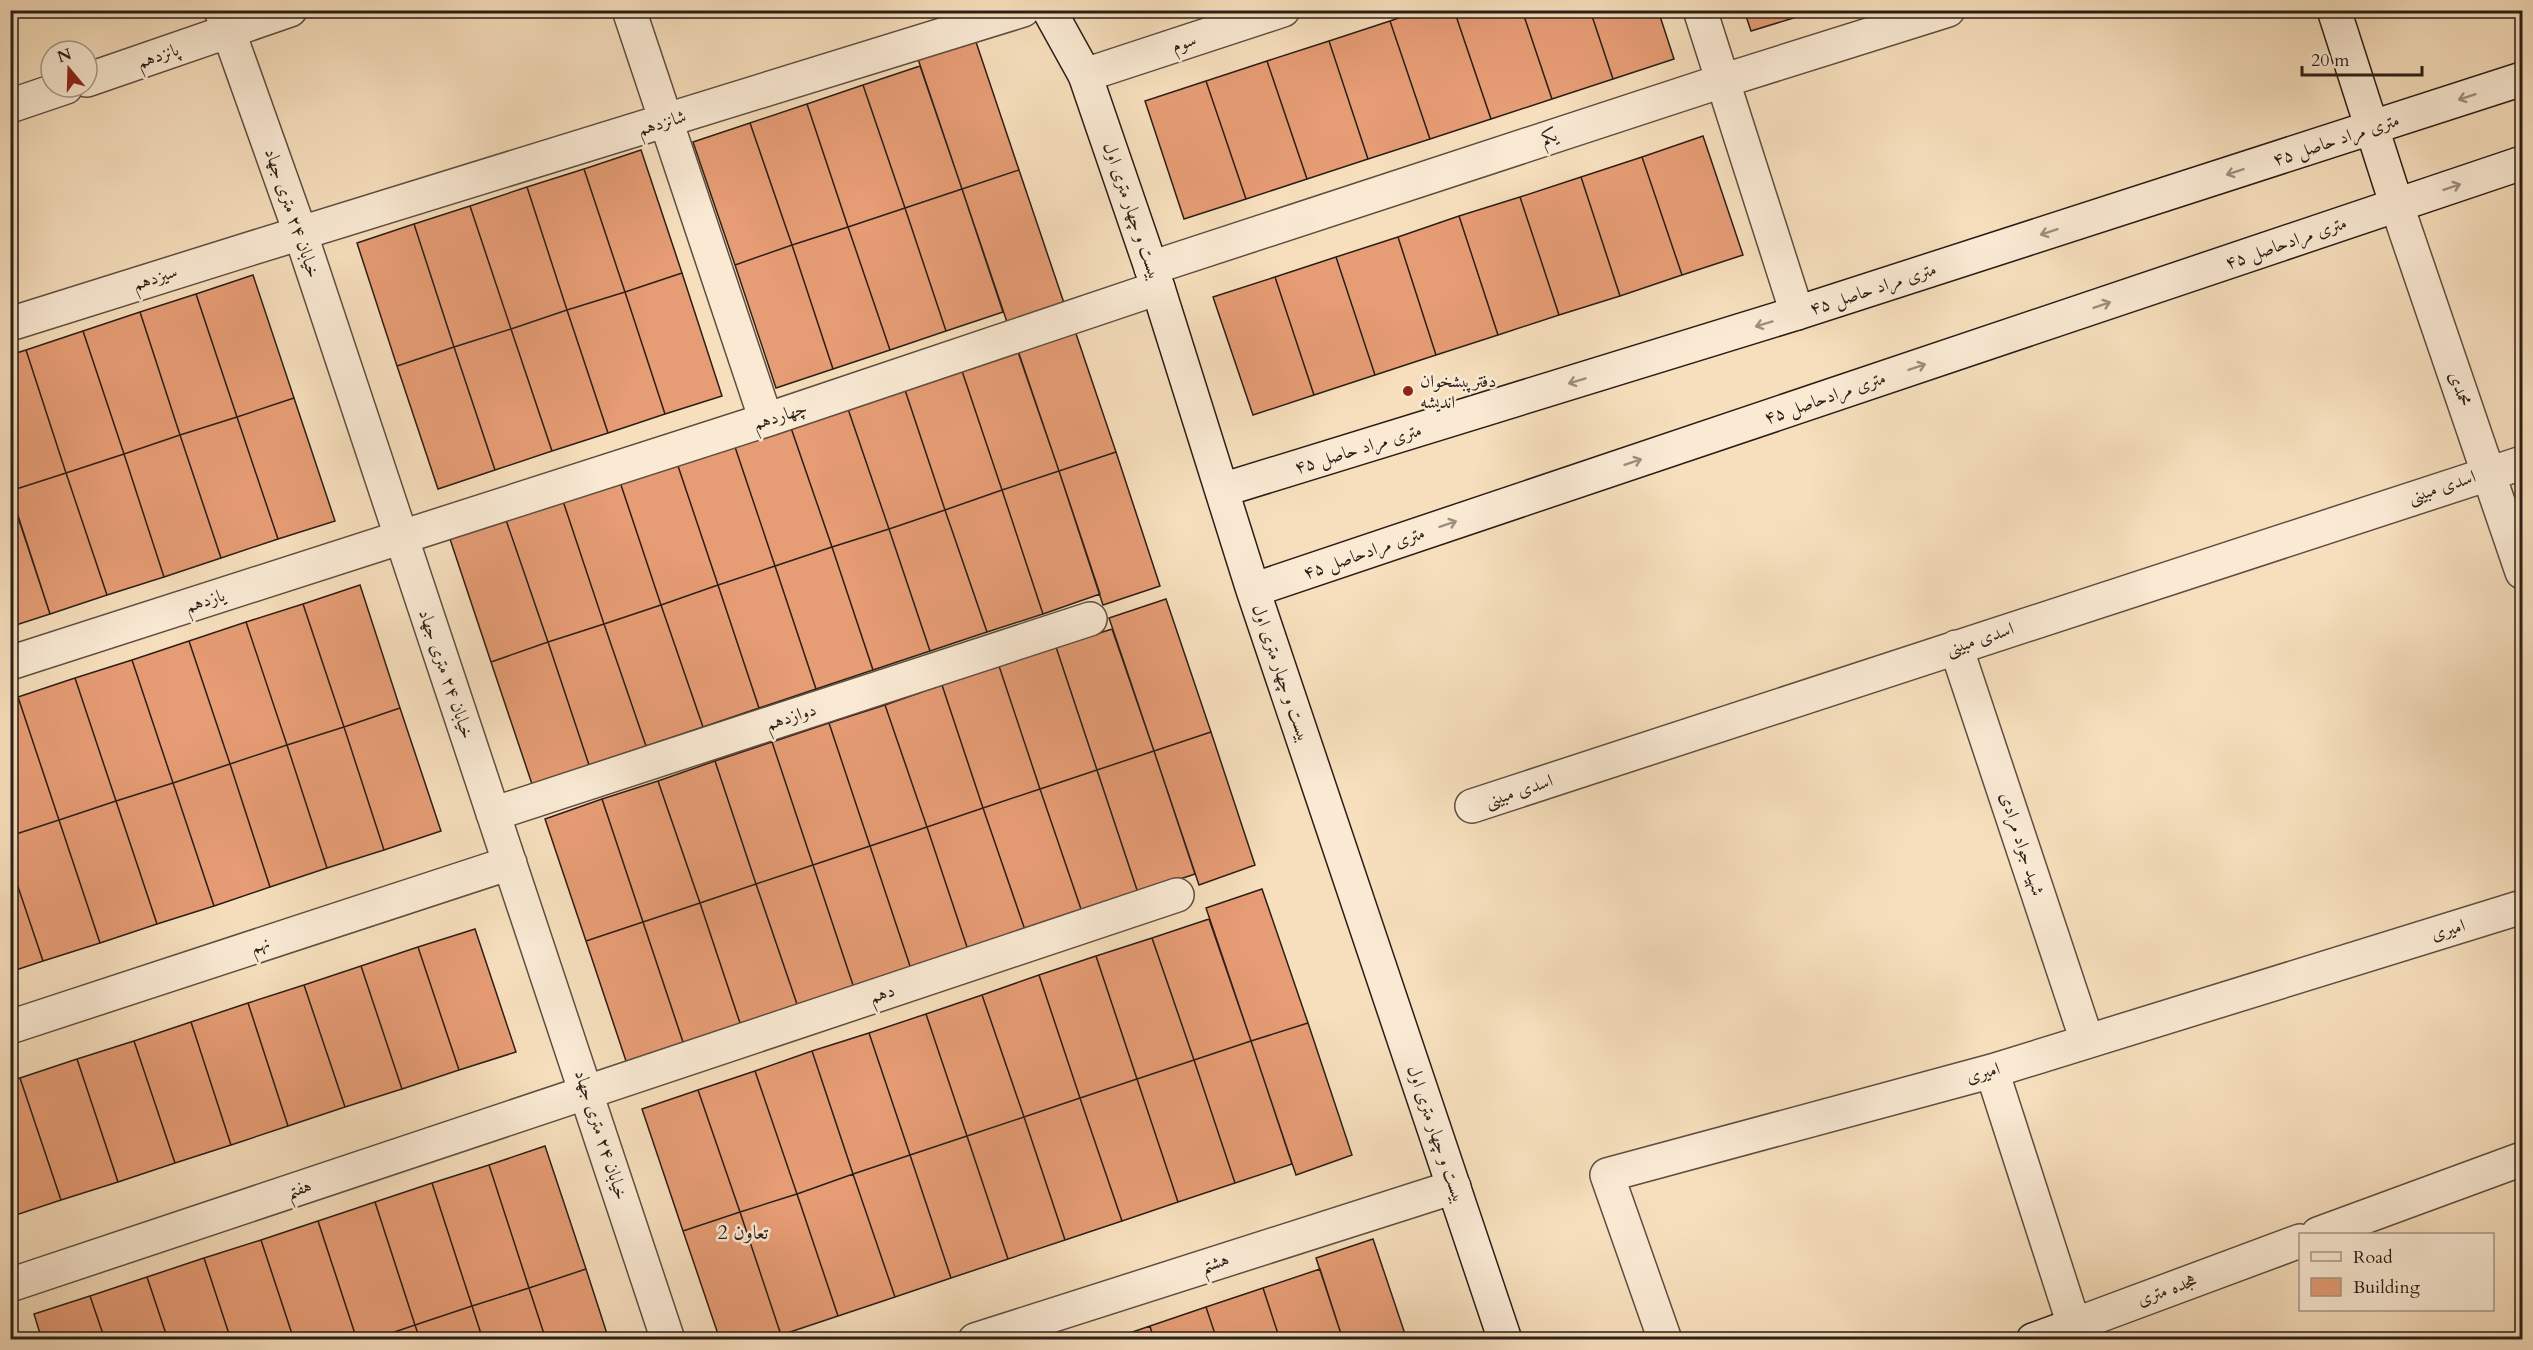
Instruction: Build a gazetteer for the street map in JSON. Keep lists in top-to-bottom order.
{
  "streets": {
    "street": [
      "سوم",
      "پانزدهم",
      "شانزدهم",
      "یکم",
      "۴۵ متری مراد حاصل",
      "بیست و چهار متری اول",
      "خیابان ۲۴ متری جهاد",
      "۴۵ متری مرادحاصل",
      "سیزدهم",
      "محمدی",
      "چهاردهم",
      "اسدی مبینی",
      "یازدهم",
      "دوازدهم",
      "شهید جواد مرادی",
      "امیری",
      "نهم",
      "دهم",
      "هفتم",
      "هشتم",
      "هجده متری"
    ]
  },
  "crossings": [
    ["سوم", "بیست و چهار متری اول"],
    ["پانزدهم", "خیابان ۲۴ متری جهاد"],
    ["شانزدهم", "خیابان ۲۴ متری جهاد"],
    ["شانزدهم", "سیزدهم"],
    ["یکم", "بیست و چهار متری اول"],
    ["یکم", "چهاردهم"],
    ["۴۵ متری مراد حاصل", "بیست و چهار متری اول"],
    ["۴۵ متری مراد حاصل", "محمدی"],
    ["بیست و چهار متری اول", "۴۵ متری مرادحاصل"],
    ["بیست و چهار متری اول", "چهاردهم"],
    ["بیست و چهار متری اول", "هشتم"],
    ["خیابان ۲۴ متری جهاد", "سیزدهم"],
    ["خیابان ۲۴ متری جهاد", "چهاردهم"],
    ["خیابان ۲۴ متری جهاد", "یازدهم"],
    ["خیابان ۲۴ متری جهاد", "دوازدهم"],
    ["خیابان ۲۴ متری جهاد", "نهم"],
    ["خیابان ۲۴ متری جهاد", "دهم"],
    ["خیابان ۲۴ متری جهاد", "هفتم"],
    ["۴۵ متری مرادحاصل", "محمدی"],
    ["محمدی", "اسدی مبینی"],
    ["چهاردهم", "یازدهم"],
    ["اسدی مبینی", "شهید جواد مرادی"],
    ["شهید جواد مرادی", "امیری"],
    ["دهم", "هفتم"]
  ],
  "one_way": ["۴۵ متری مراد حاصل", "۴۵ متری مرادحاصل"],
  "districts": ["تعاون 2"],
  "places": ["دفترپبشخوان اندیشه"],
  "legend": ["Road", "Building"],
  "scale_bar": "20 m",
  "north": "top"
}
